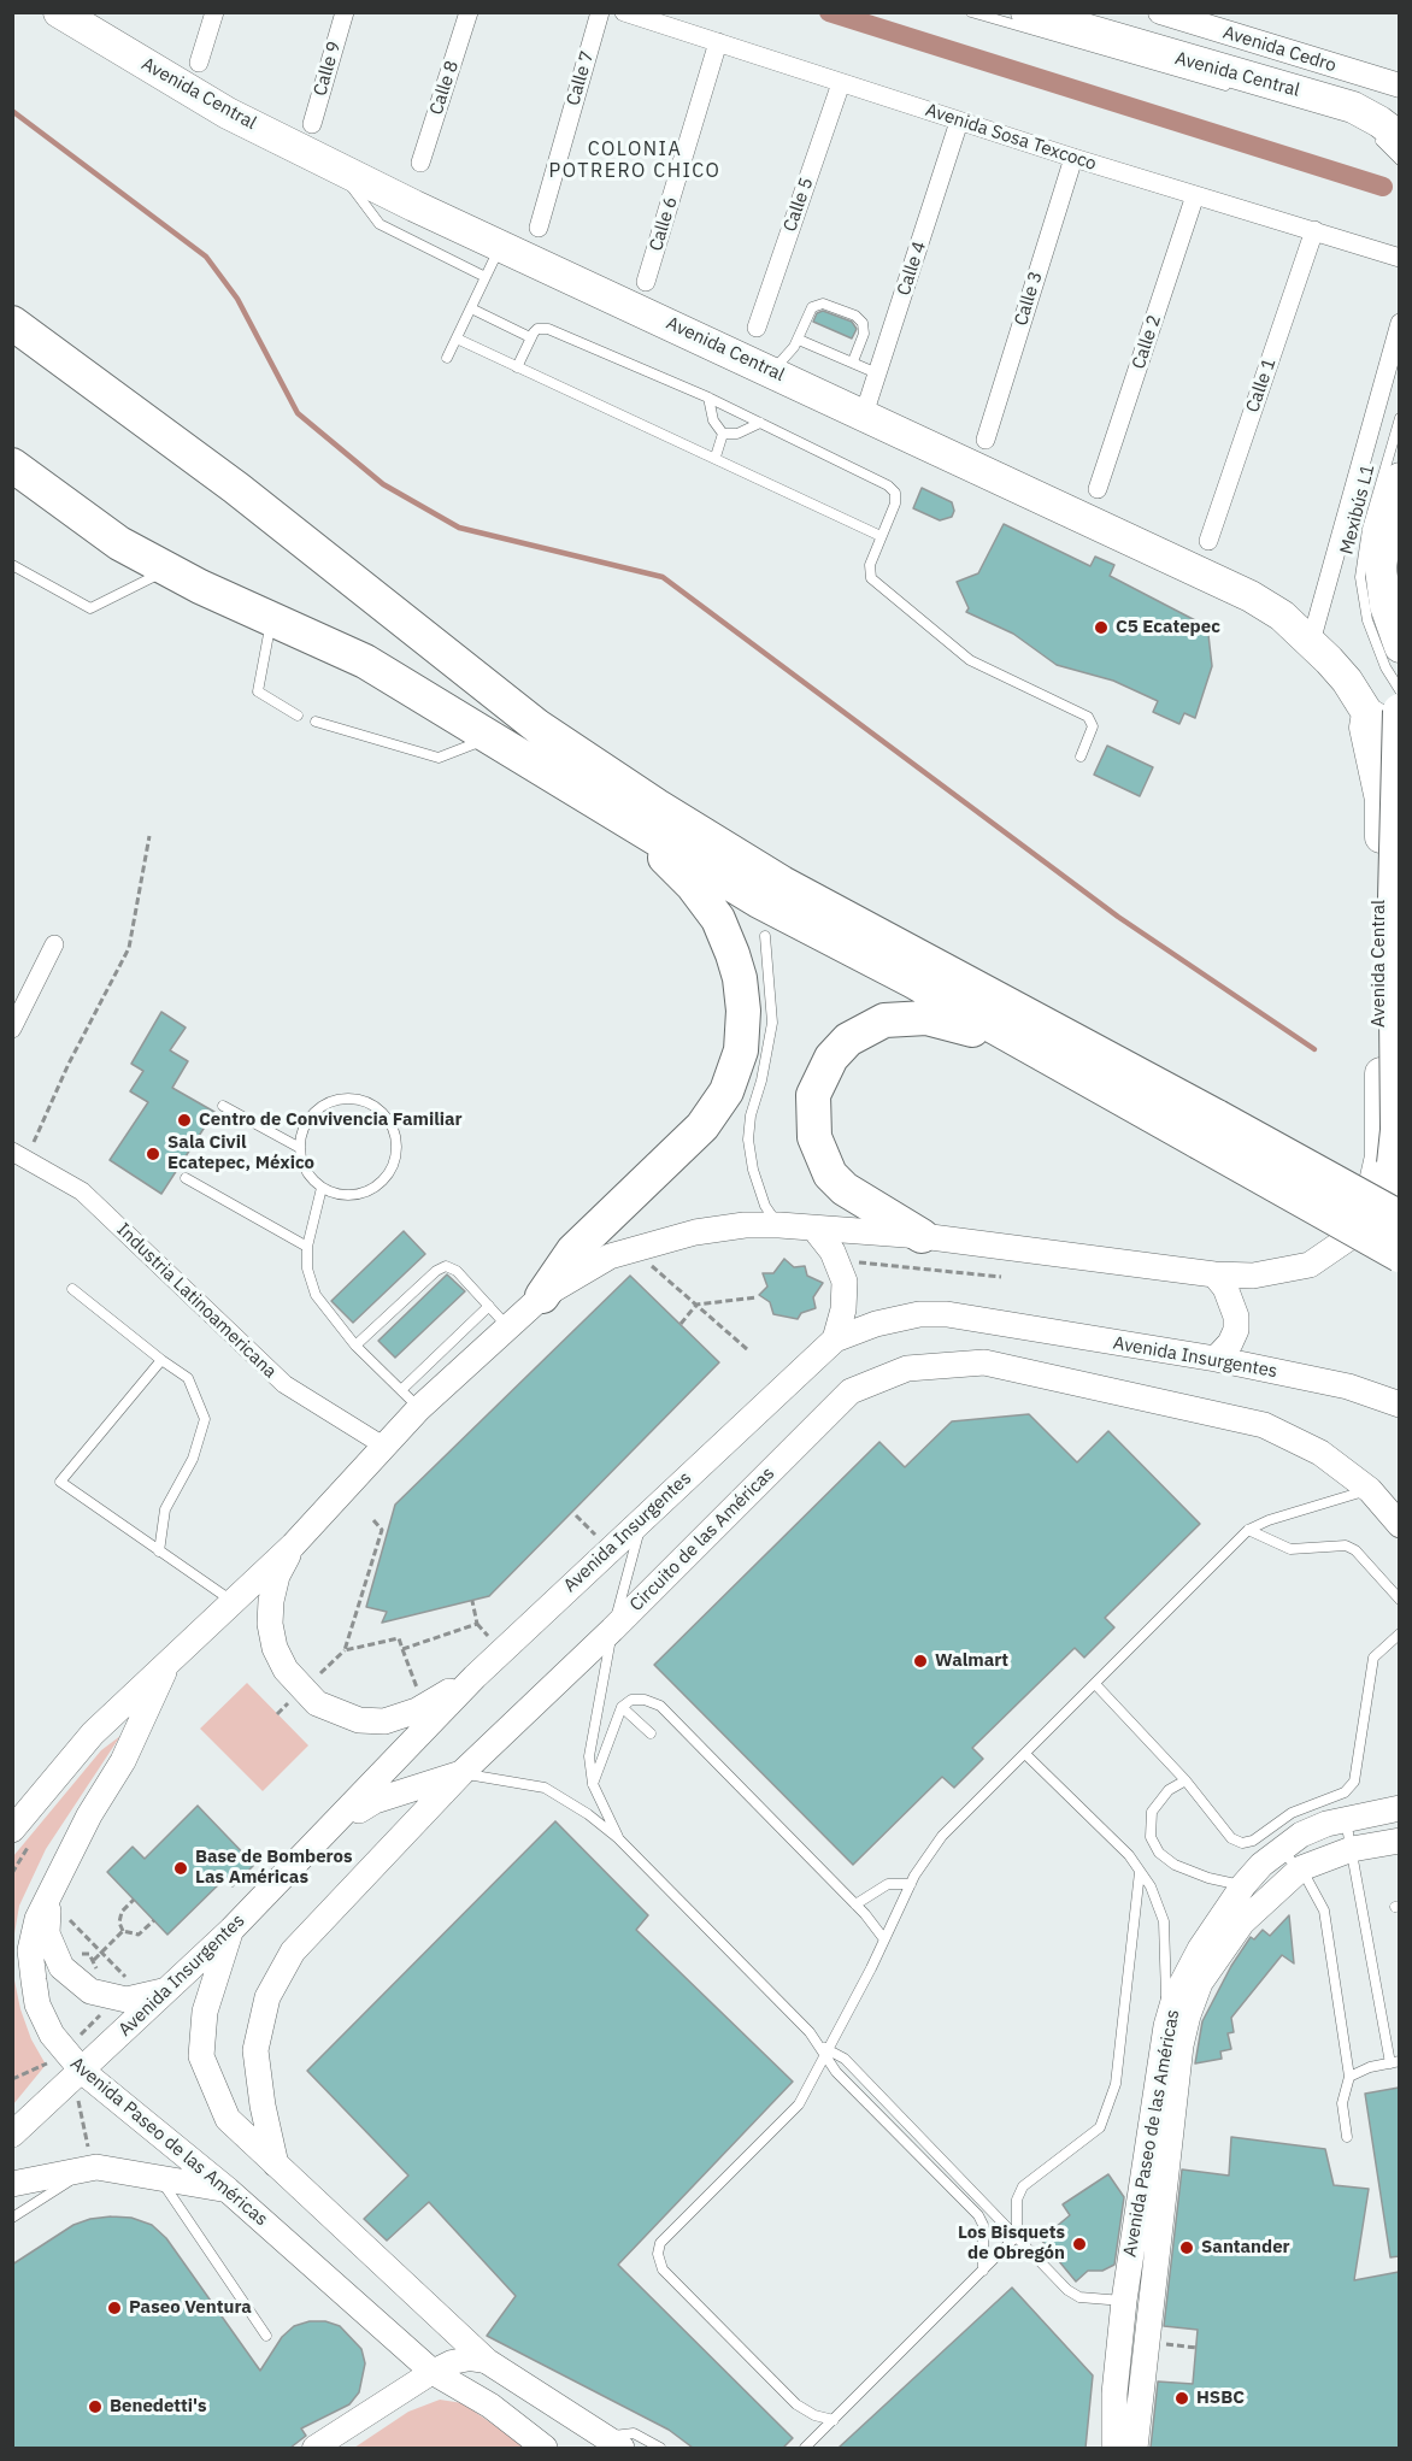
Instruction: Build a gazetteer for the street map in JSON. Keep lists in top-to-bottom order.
{
  "streets": {
    "highway": ["Avenida Central"],
    "main road": ["Avenida Insurgentes", "Circuito de las Américas", "Avenida Paseo de las Américas"],
    "street": [
      "Avenida Cedro",
      "Calle 9",
      "Calle 7",
      "Calle 8",
      "Avenida Sosa Texcoco",
      "Calle 5",
      "Calle 6",
      "Calle 4",
      "Calle 3",
      "Calle 2",
      "Calle 1",
      "Industria Latinoamericana"
    ],
    "lane": ["Mexibús L1"]
  },
  "crossings": [
    ["Avenida Central", "Calle 4"],
    ["Avenida Sosa Texcoco", "Calle 5"],
    ["Avenida Sosa Texcoco", "Calle 6"],
    ["Avenida Sosa Texcoco", "Calle 4"],
    ["Avenida Sosa Texcoco", "Calle 3"],
    ["Avenida Sosa Texcoco", "Calle 2"],
    ["Avenida Sosa Texcoco", "Calle 1"],
    ["Avenida Insurgentes", "Avenida Paseo de las Américas"]
  ],
  "districts": ["COLONIA POTRERO CHICO"],
  "places": [
    "C5 Ecatepec",
    "Centro de Convivencia Familiar",
    "Sala Civil Ecatepec, México",
    "Walmart",
    "Base de Bomberos Las Américas",
    "Los Bisquets de Obregón",
    "Santander",
    "Paseo Ventura",
    "HSBC",
    "Benedetti's"
  ]
}
